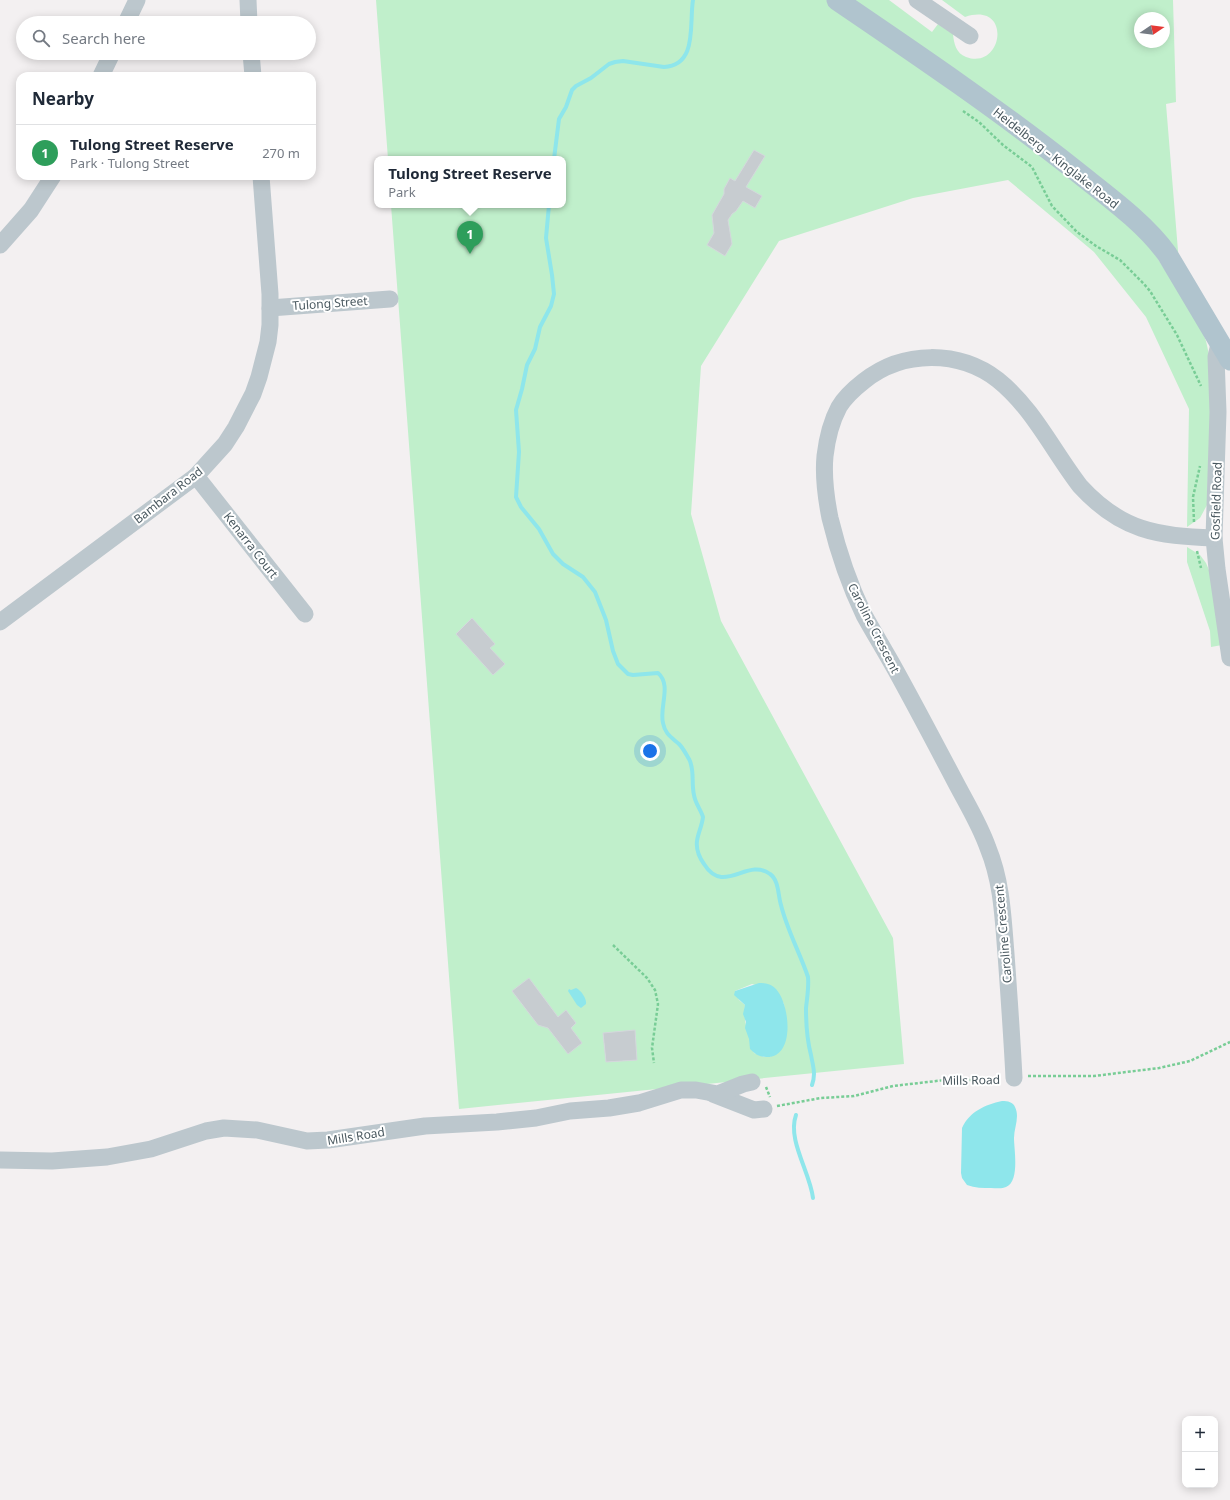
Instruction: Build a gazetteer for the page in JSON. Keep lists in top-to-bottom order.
{
  "streets": {
    "main road": ["Heidelberg – Kinglake Road"],
    "street": [
      "Tulong Street",
      "Bambara Road",
      "Gosfield Road",
      "Kenarra Court",
      "Caroline Crescent",
      "Mills Road"
    ]
  },
  "crossings": [
    ["Heidelberg – Kinglake Road", "Gosfield Road"],
    ["Tulong Street", "Bambara Road"],
    ["Bambara Road", "Kenarra Court"],
    ["Gosfield Road", "Caroline Crescent"],
    ["Caroline Crescent", "Mills Road"]
  ],
  "north": "right",
  "page": {
    "search": "Search here",
    "heading": "Nearby",
    "list": [
      {
        "mark": "1",
        "name": "Tulong Street Reserve",
        "note": "Park · Tulong Street",
        "value": "270 m"
      }
    ],
    "popup": ["Tulong Street Reserve", "Park"],
    "pins": "1",
    "map_buttons": ["+", "−"]
  }
}
